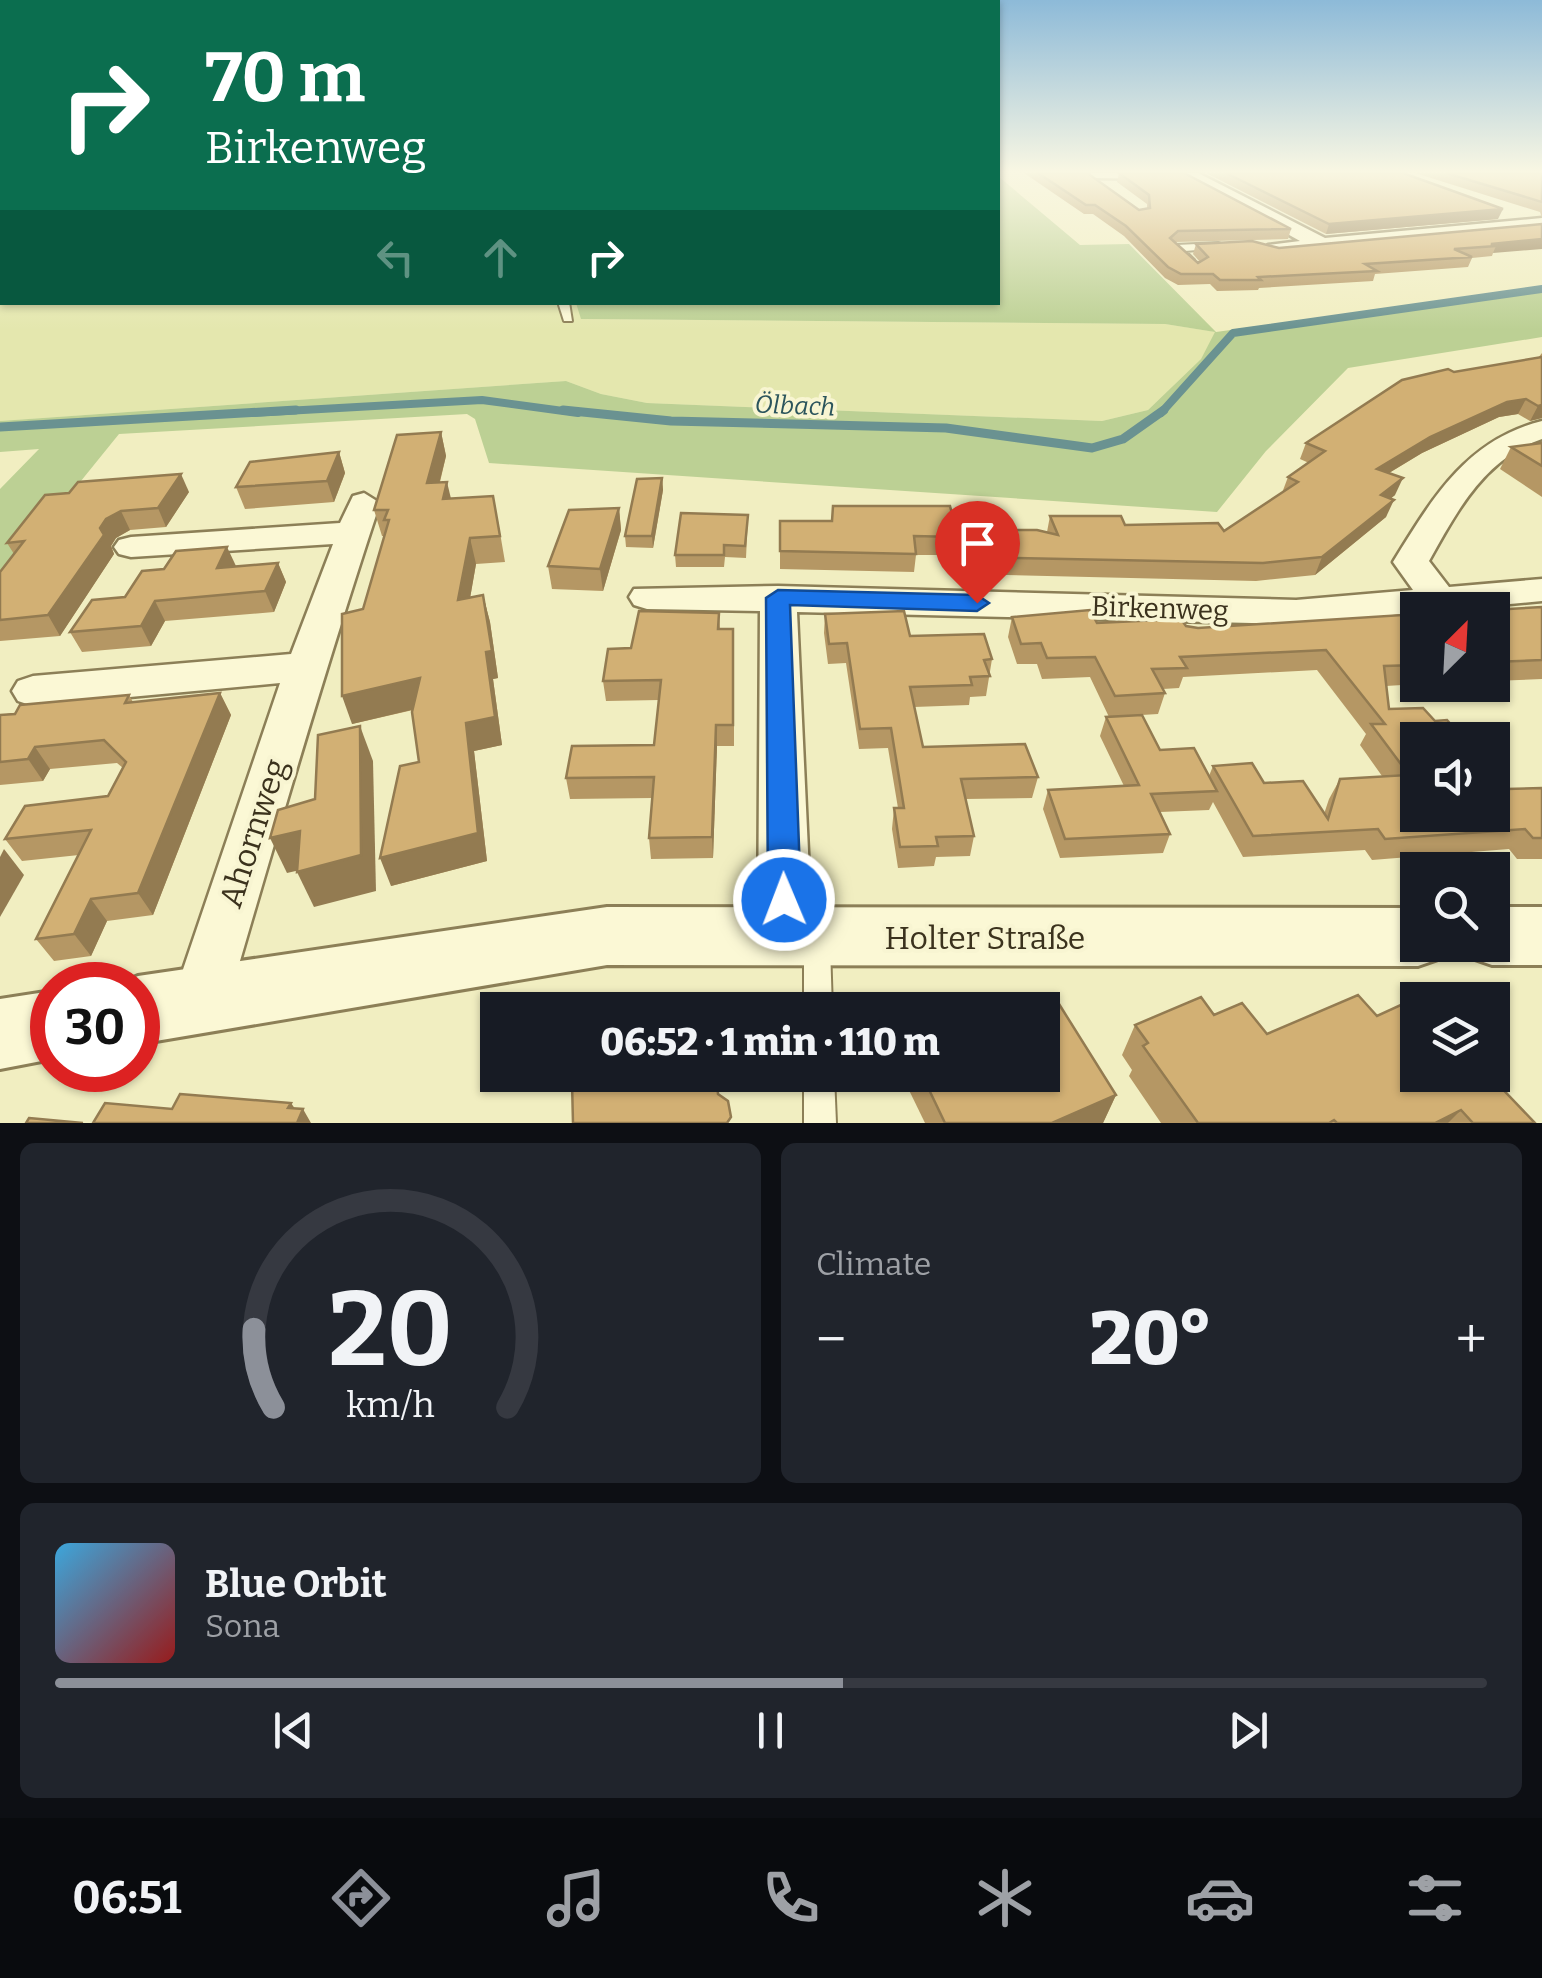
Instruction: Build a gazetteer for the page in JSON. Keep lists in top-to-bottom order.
{
  "streets": {
    "street": ["Birkenweg", "Ahornweg", "Holter Straße"]
  },
  "crossings": [
    ["Ahornweg", "Holter Straße"]
  ],
  "water": ["Ölbach"],
  "north": "top right",
  "page": {
    "turn": ["70 m", "Birkenweg"],
    "limit": "30",
    "trip": "06:52 · 1 min · 110 m",
    "tile": "Climate",
    "heat": ["−", "20°", "+"],
    "song": ["Blue Orbit", "Sona"],
    "tabs": "06:51",
    "gauge": ["20", "km/h"]
  }
}
